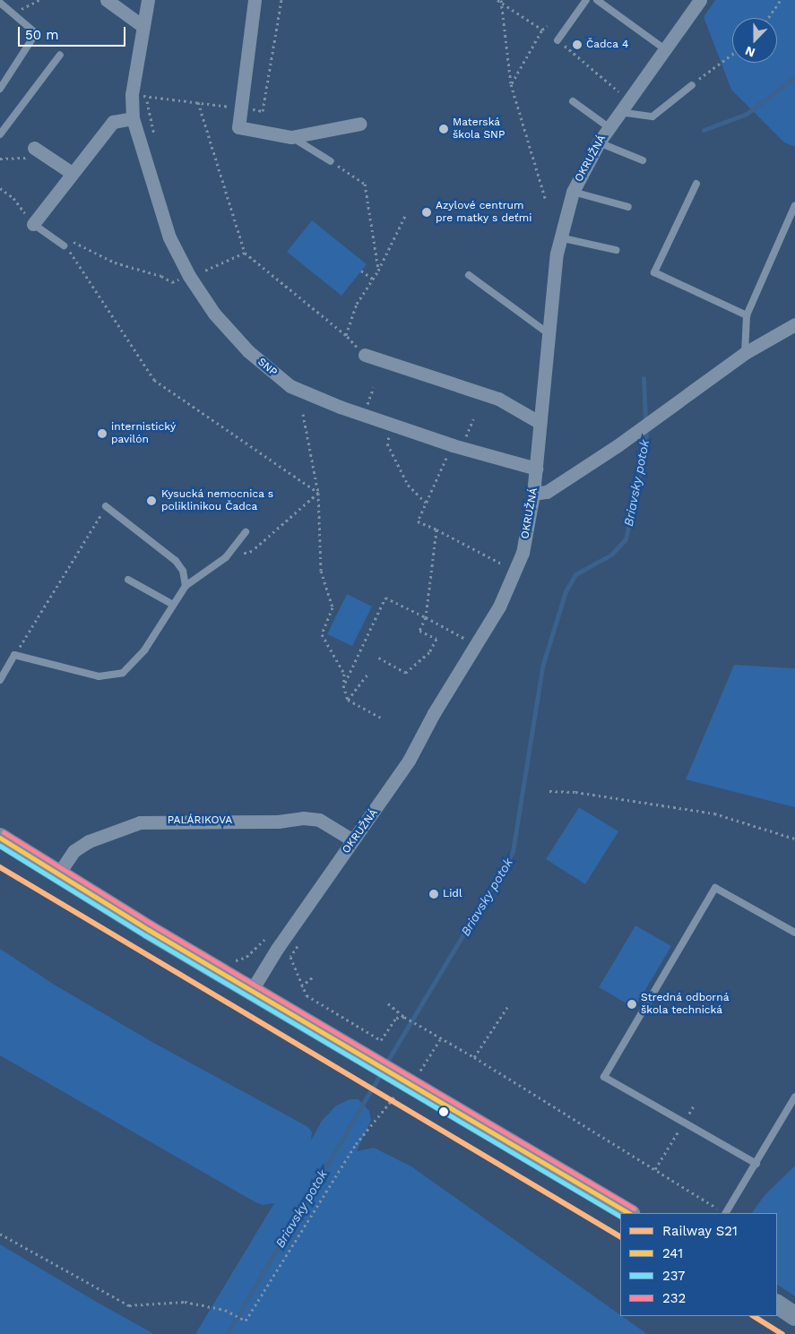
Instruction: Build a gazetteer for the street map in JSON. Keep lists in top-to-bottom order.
{
  "streets": {
    "street": ["OKRUŽNÁ", "SNP", "PALÁRIKOVA"]
  },
  "crossings": [
    ["OKRUŽNÁ", "SNP"],
    ["OKRUŽNÁ", "PALÁRIKOVA"]
  ],
  "water": ["Briavsky potok"],
  "places": [
    "Čadca 4",
    "Materská škola SNP",
    "Azylové centrum pre matky s deťmi",
    "internistický pavilón",
    "Kysucká nemocnica s poliklinikou Čadca",
    "Lidl",
    "Stredná odborná škola technická"
  ],
  "lines": [
    "transit line 232",
    "transit line 241",
    "transit line 237",
    "rail line S21"
  ],
  "legend": [
    "Railway S21",
    "241",
    "237",
    "232"
  ],
  "scale_bar": "50 m",
  "north": "bottom"
}
